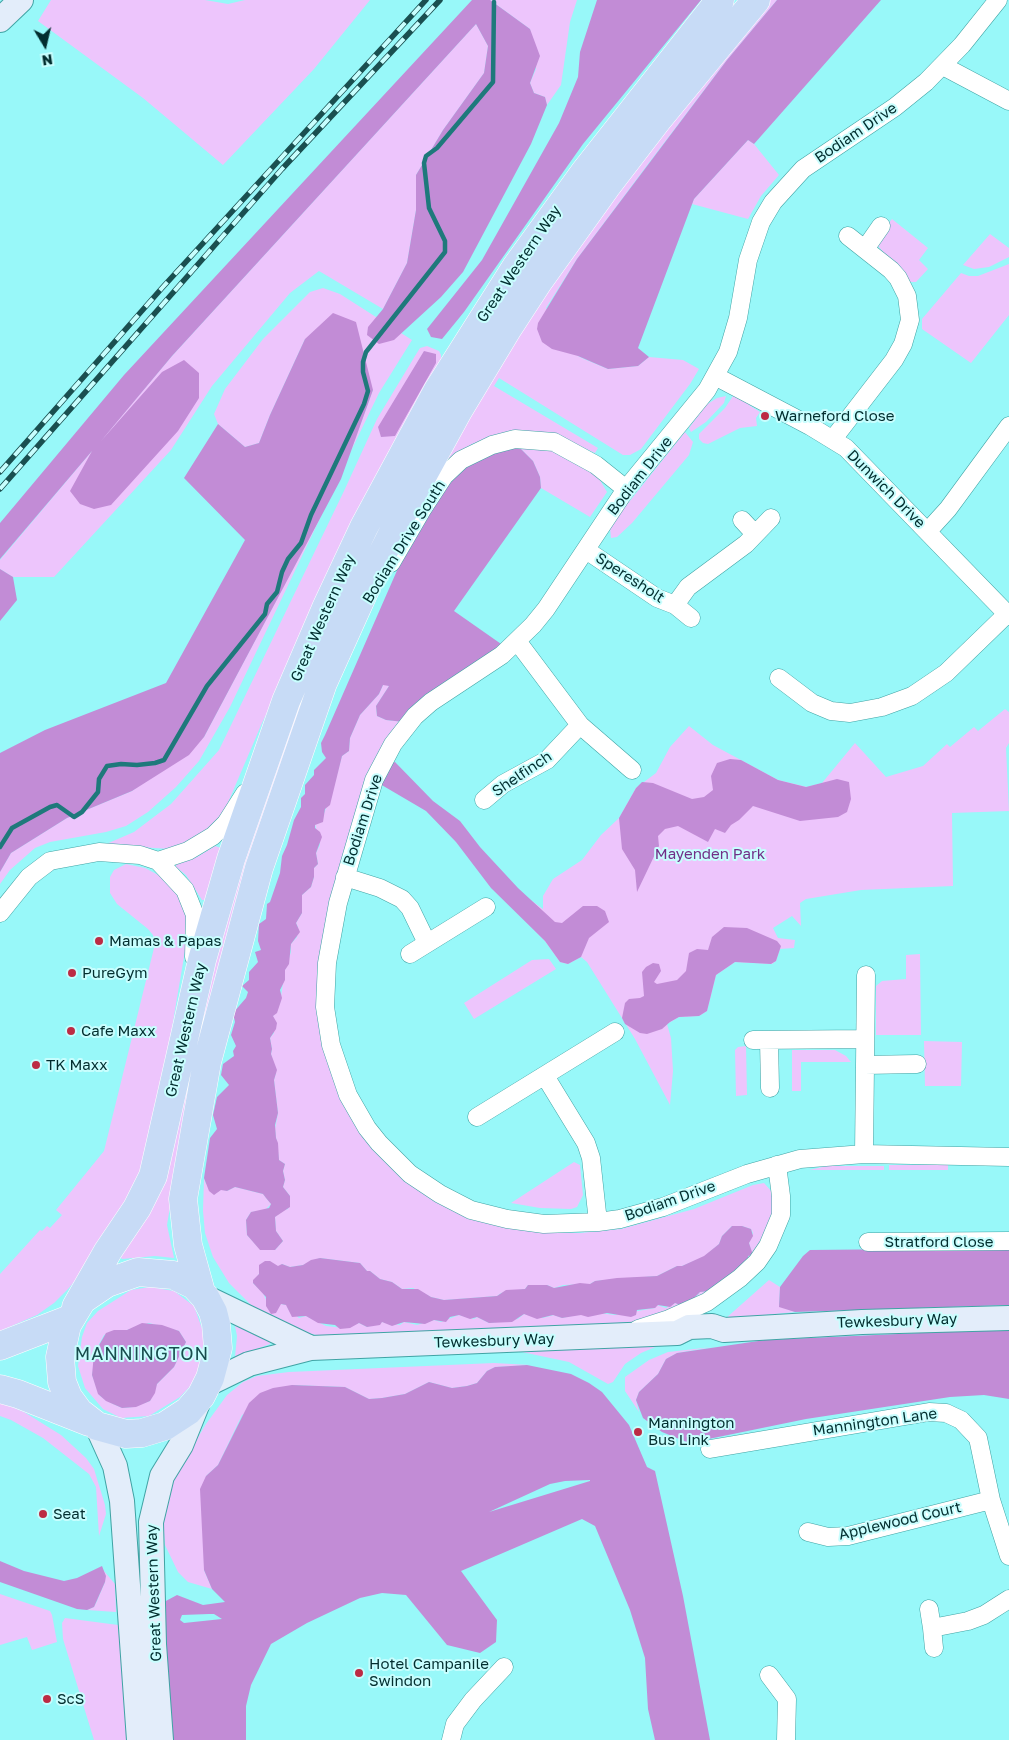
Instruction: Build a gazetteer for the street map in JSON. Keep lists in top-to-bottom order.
{
  "streets": {
    "main road": ["Great Western Way", "Tewkesbury Way"],
    "street": [
      "Bodiam Drive",
      "Dunwich Drive",
      "Bodiam Drive South",
      "Speresholt",
      "Shelfinch",
      "Stratford Close",
      "Mannington Lane",
      "Applewood Court"
    ]
  },
  "crossings": [
    ["Bodiam Drive", "Dunwich Drive"],
    ["Bodiam Drive", "Bodiam Drive South"],
    ["Bodiam Drive", "Speresholt"],
    ["Great Western Way", "Bodiam Drive South"],
    ["Great Western Way", "Tewkesbury Way"],
    ["Mannington Lane", "Applewood Court"]
  ],
  "districts": ["MANNINGTON"],
  "parks": ["Mayenden Park"],
  "places": [
    "Warneford Close",
    "Mamas & Papas",
    "PureGym",
    "Cafe Maxx",
    "TK Maxx",
    "Mannington Bus Link",
    "Seat",
    "Hotel Campanile Swindon",
    "ScS"
  ],
  "north": "bottom"
}
